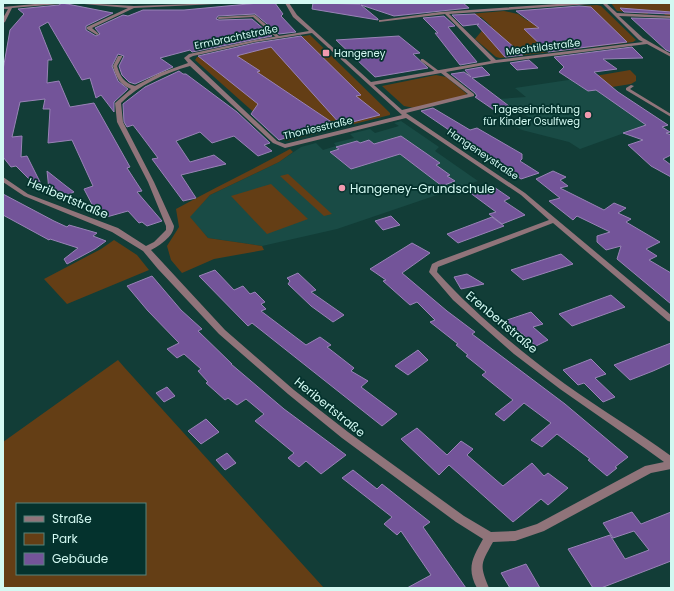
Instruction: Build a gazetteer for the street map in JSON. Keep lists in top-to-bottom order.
{
  "streets": {
    "street": [
      "Ermbrachtstraße",
      "Mechtildstraße",
      "Thoniesstraße",
      "Hangeneystraße",
      "Heribertstraße",
      "Erenbertstraße"
    ]
  },
  "crossings": [
    ["Ermbrachtstraße", "Thoniesstraße"],
    ["Ermbrachtstraße", "Hangeneystraße"],
    ["Ermbrachtstraße", "Heribertstraße"],
    ["Mechtildstraße", "Hangeneystraße"],
    ["Thoniesstraße", "Hangeneystraße"],
    ["Hangeneystraße", "Erenbertstraße"]
  ],
  "places": {
    "transit": ["Hangeney"],
    "other": ["Tageseinrichtung für Kinder Osulfweg", "Hangeney-Grundschule"]
  },
  "legend": ["Straße", "Park", "Gebäude"]
}
